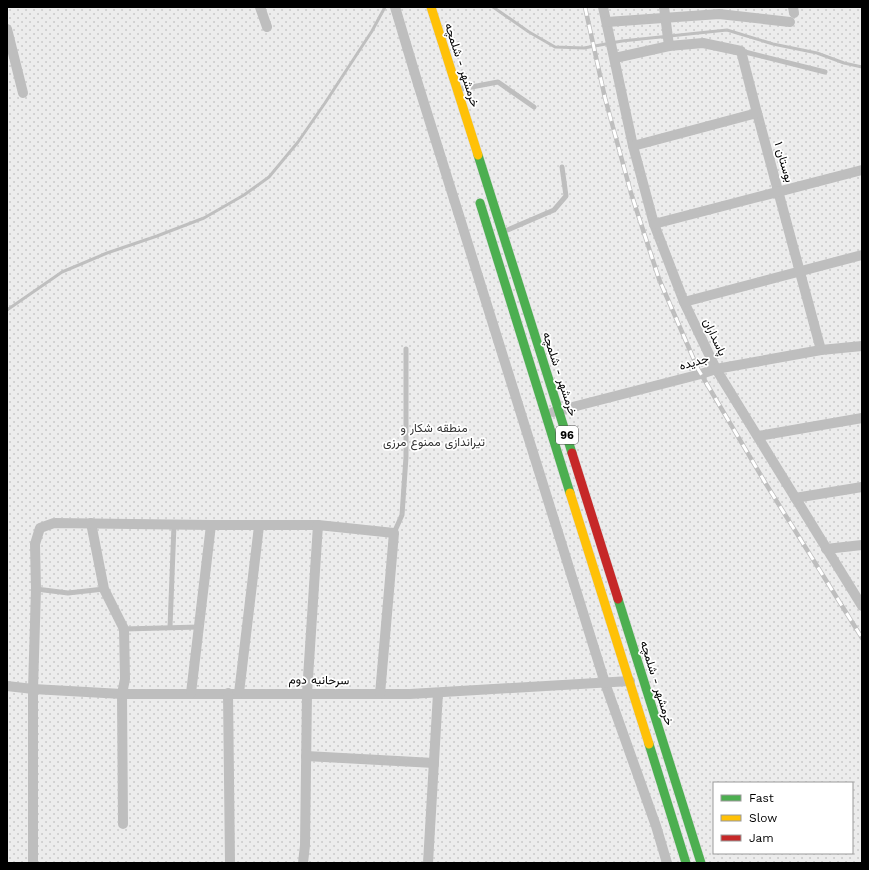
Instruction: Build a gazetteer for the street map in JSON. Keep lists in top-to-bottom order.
{
  "streets": {
    "highway": ["خرمشهر - شلمچه", "96"],
    "street": [
      "بوستان ۱",
      "پاسداران",
      "جدیده",
      "سرحانیه دوم"
    ]
  },
  "crossings": [
    ["خرمشهر - شلمچه", "جدیده"],
    ["خرمشهر - شلمچه", "سرحانیه دوم"],
    ["بوستان ۱", "جدیده"],
    ["پاسداران", "جدیده"]
  ],
  "parks": ["منطقه شکار و تیراندازی ممنوع مرزی"],
  "legend": ["Fast", "Slow", "Jam"]
}
